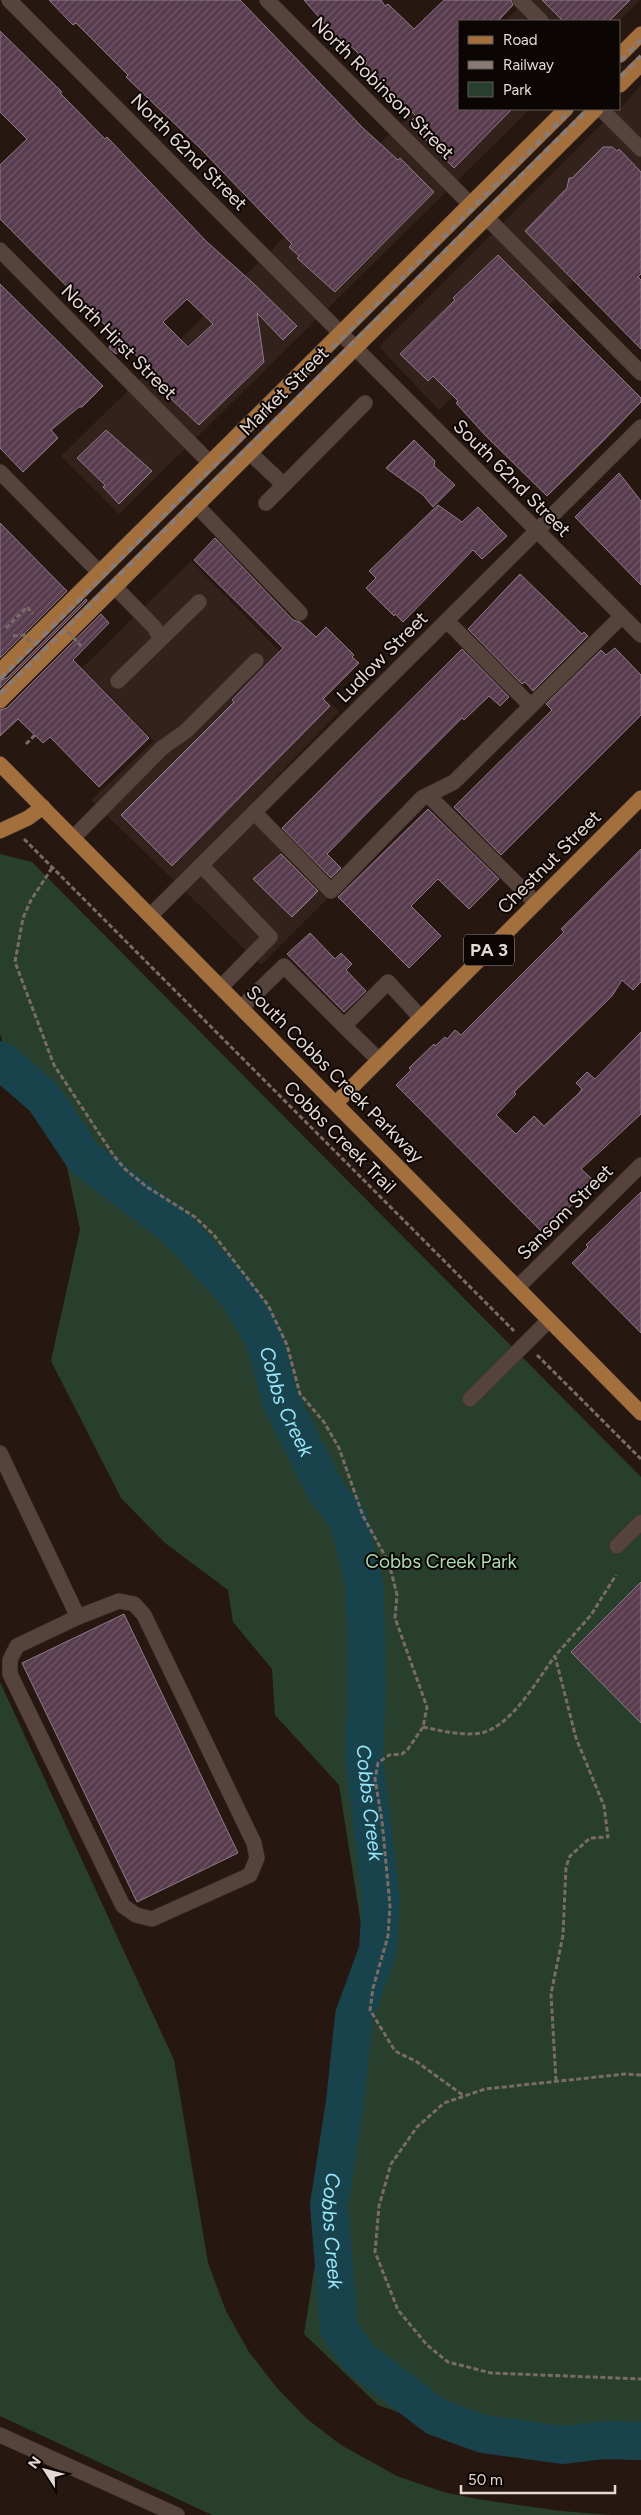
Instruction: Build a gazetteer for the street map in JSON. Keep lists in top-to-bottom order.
{
  "streets": {
    "main road": [
      "Market Street",
      "Chestnut Street",
      "PA 3",
      "South Cobbs Creek Parkway"
    ],
    "street": [
      "North Robinson Street",
      "North 62nd Street",
      "North Hirst Street",
      "South 62nd Street",
      "Ludlow Street",
      "Sansom Street"
    ],
    "path": ["Cobbs Creek Trail"]
  },
  "crossings": [
    ["North Robinson Street", "Market Street"],
    ["North 62nd Street", "Market Street"],
    ["North 62nd Street", "South 62nd Street"],
    ["North Hirst Street", "Market Street"],
    ["Market Street", "South 62nd Street"],
    ["South 62nd Street", "Ludlow Street"],
    ["Ludlow Street", "South Cobbs Creek Parkway"],
    ["Chestnut Street", "South Cobbs Creek Parkway"],
    ["South Cobbs Creek Parkway", "Sansom Street"]
  ],
  "water": ["Cobbs Creek"],
  "parks": ["Cobbs Creek Park"],
  "legend": ["Road", "Railway", "Park"],
  "scale_bar": "50 m",
  "north": "top left"
}
